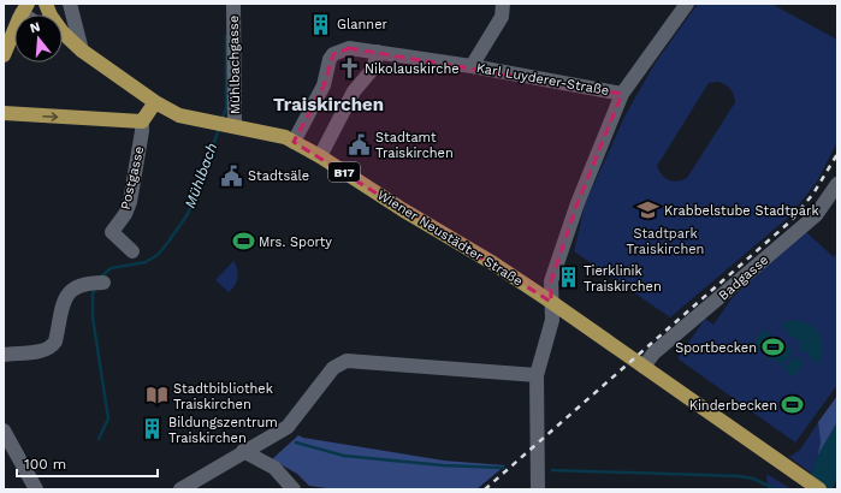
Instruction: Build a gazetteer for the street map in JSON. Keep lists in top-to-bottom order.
{
  "streets": {
    "main road": ["B17", "Wiener Neustädter Straße"],
    "street": [
      "Mühlbachgasse",
      "Karl Luyderer-Straße",
      "Postgasse",
      "Badgasse"
    ]
  },
  "crossings": [
    ["Mühlbachgasse", "Wiener Neustädter Straße"],
    ["Karl Luyderer-Straße", "Wiener Neustädter Straße"],
    ["Wiener Neustädter Straße", "Badgasse"]
  ],
  "districts": ["Traiskirchen"],
  "water": ["Mühlbach"],
  "parks": ["Stadtpark Traiskirchen"],
  "places": {
    "building": ["Glanner", "Tierklinik Traiskirchen", "Bildungszentrum Traiskirchen"],
    "church": ["Nikolauskirche"],
    "public building": ["Stadtamt Traiskirchen", "Stadtsäle"],
    "school or university": ["Krabbelstube Stadtpark"],
    "sports": ["Mrs. Sporty", "Sportbecken", "Kinderbecken"],
    "library": ["Stadtbibliothek Traiskirchen"]
  },
  "scale_bar": "100 m",
  "north": "top"
}
